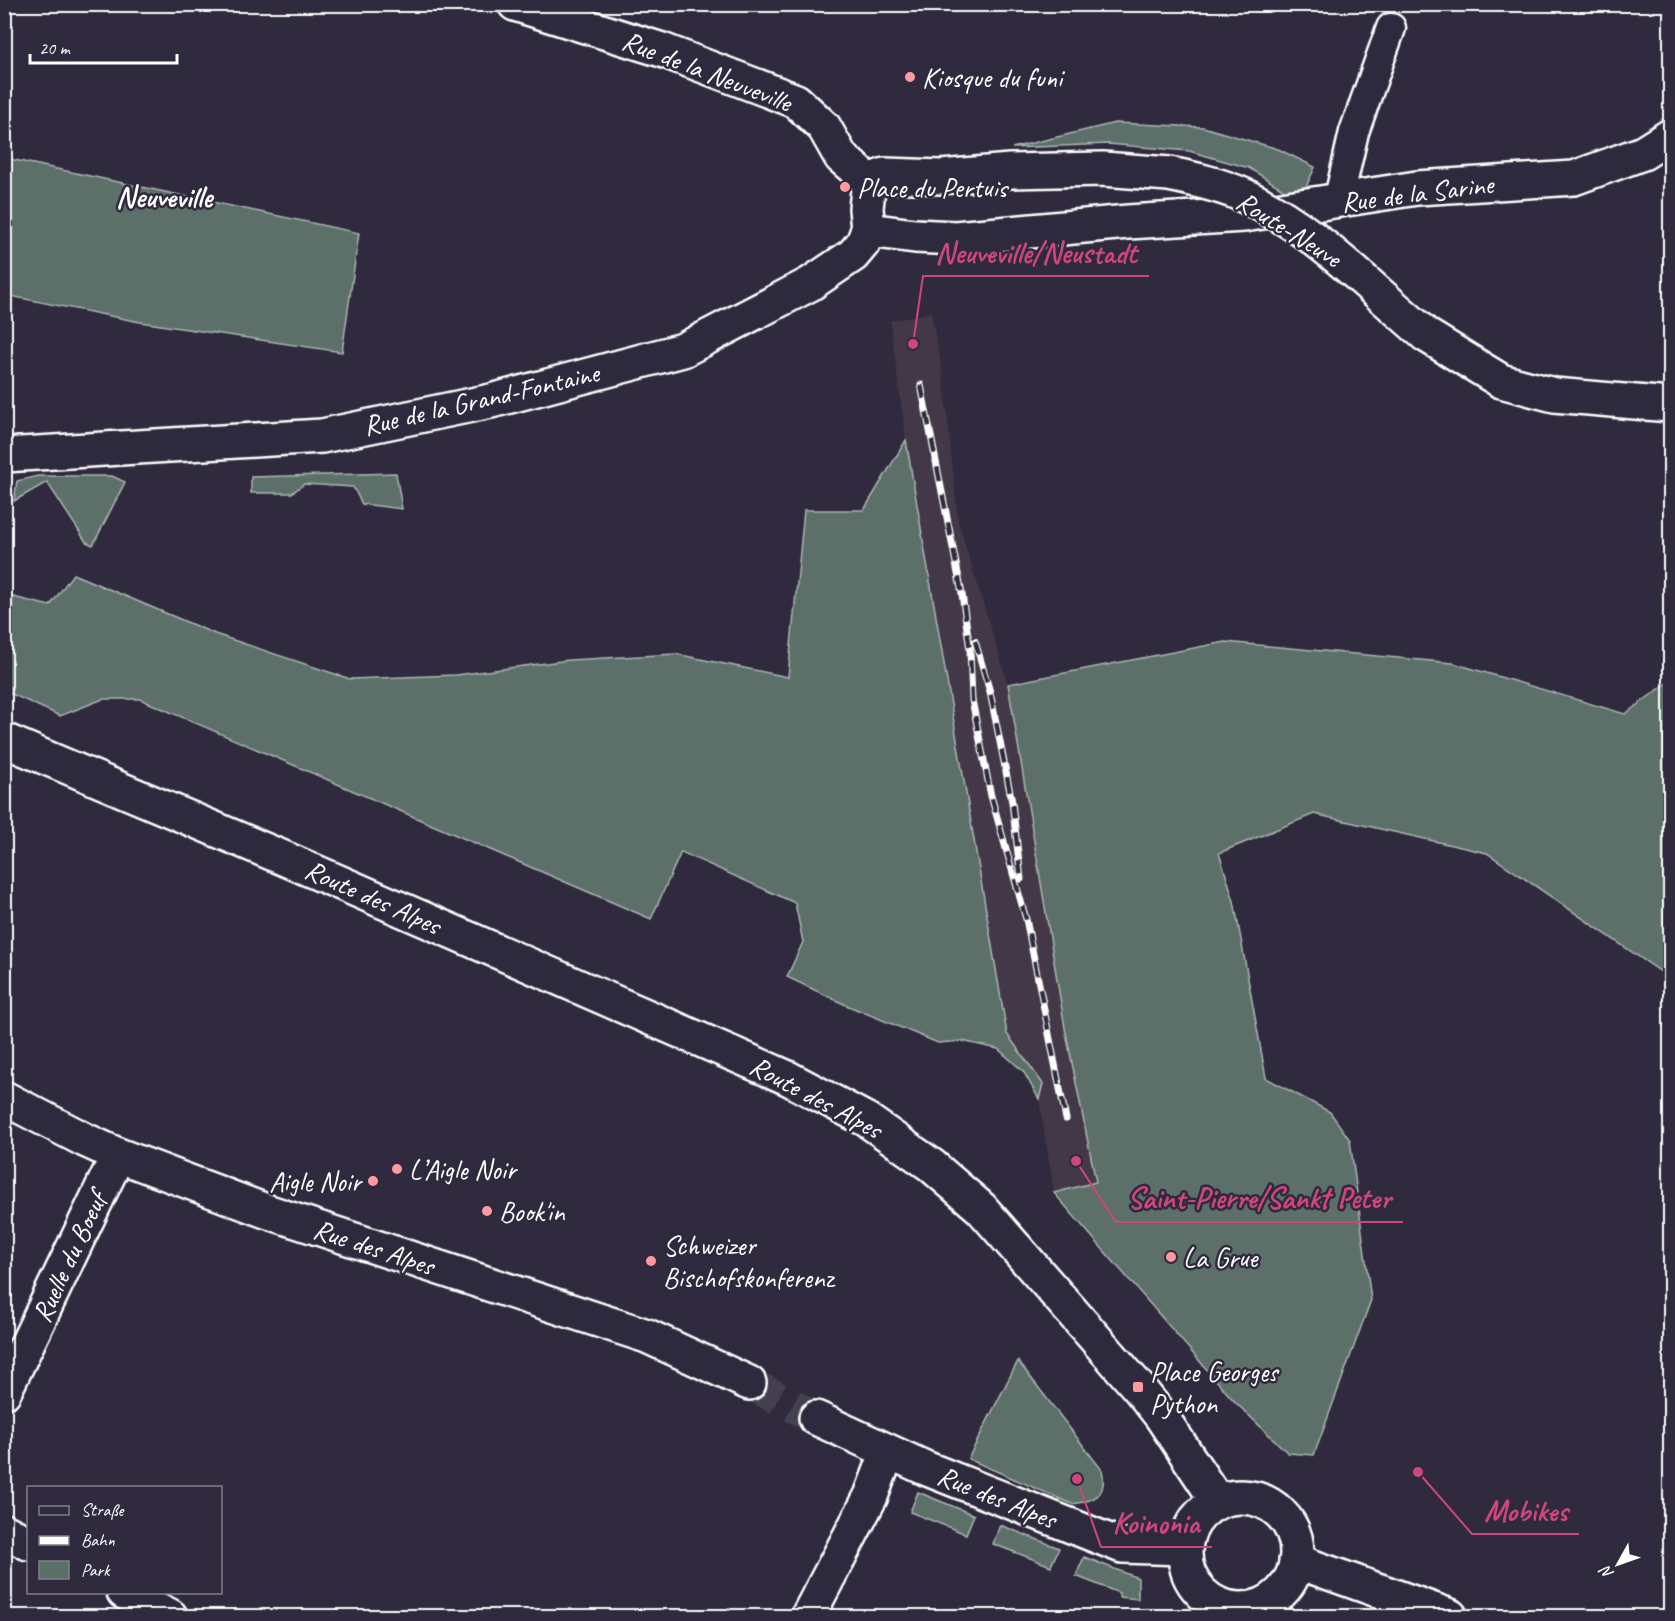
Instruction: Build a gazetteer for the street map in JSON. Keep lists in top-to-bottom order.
{
  "streets": {
    "street": [
      "Rue de la Neuveville",
      "Rue de la Sarine",
      "Route-Neuve",
      "Rue de la Grand-Fontaine",
      "Route des Alpes",
      "Rue des Alpes",
      "Ruelle du Boeuf"
    ]
  },
  "crossings": [
    ["Rue de la Neuveville", "Route-Neuve"],
    ["Rue de la Sarine", "Rue de la Grand-Fontaine"],
    ["Route des Alpes", "Rue des Alpes"],
    ["Rue des Alpes", "Ruelle du Boeuf"]
  ],
  "districts": ["Neuveville"],
  "places": {
    "other": [
      "Kiosque du funi",
      "Place du Pertuis",
      "Neuveville/Neustadt",
      "Saint-Pierre/Sankt Peter",
      "L’Aigle Noir",
      "Aigle Noir",
      "Book'in",
      "La Grue",
      "Schweizer Bischofskonferenz",
      "Mobikes",
      "Koinonia"
    ],
    "transit": ["Place Georges Python"]
  },
  "legend": ["Straße", "Bahn", "Park"],
  "scale_bar": "20 m",
  "north": "bottom left"
}
